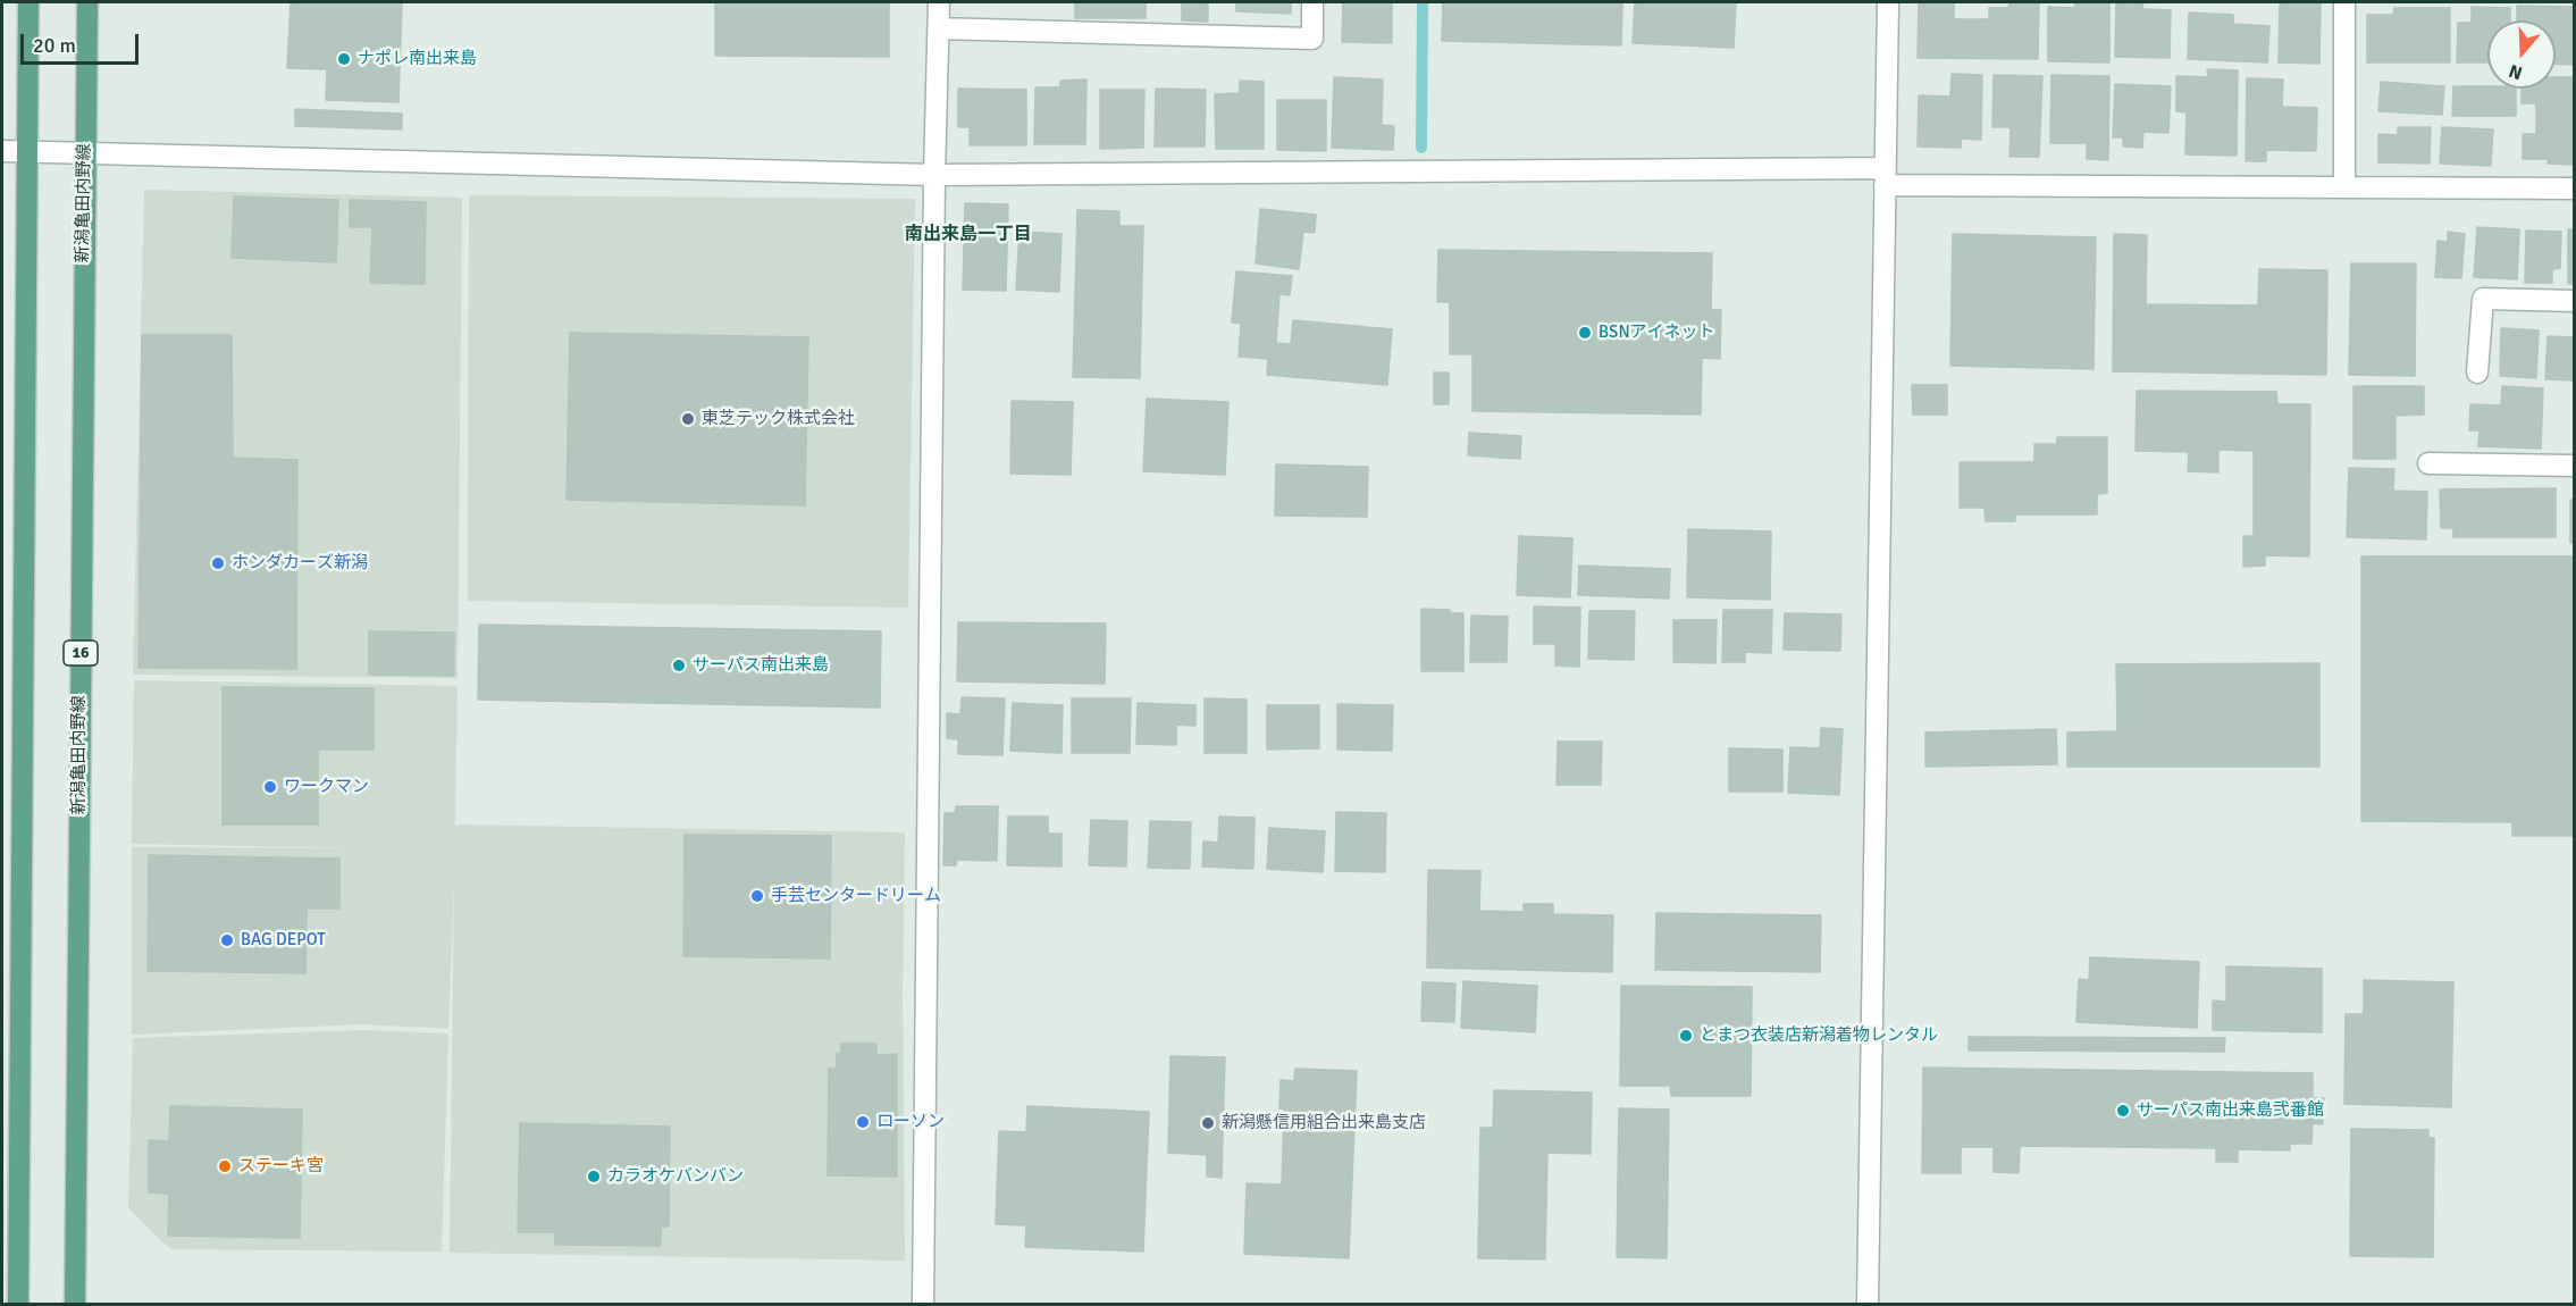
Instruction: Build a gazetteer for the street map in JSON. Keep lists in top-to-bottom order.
{
  "streets": {
    "main road": ["新潟亀田内野線", "16"]
  },
  "districts": ["南出来島一丁目"],
  "places": [
    "ナポレ南出来島",
    "BSNアイネット",
    "東芝テック株式会社",
    "ホンダカーズ新潟",
    "サーパス南出来島",
    "ワークマン",
    "手芸センタードリーム",
    "BAG DEPOT",
    "とまつ衣装店新潟着物レンタル",
    "サーパス南出来島弐番館",
    "ローソン",
    "新潟懸信用組合出来島支店",
    "ステーキ宮",
    "カラオケバンバン"
  ],
  "scale_bar": "20 m",
  "north": "bottom"
}
